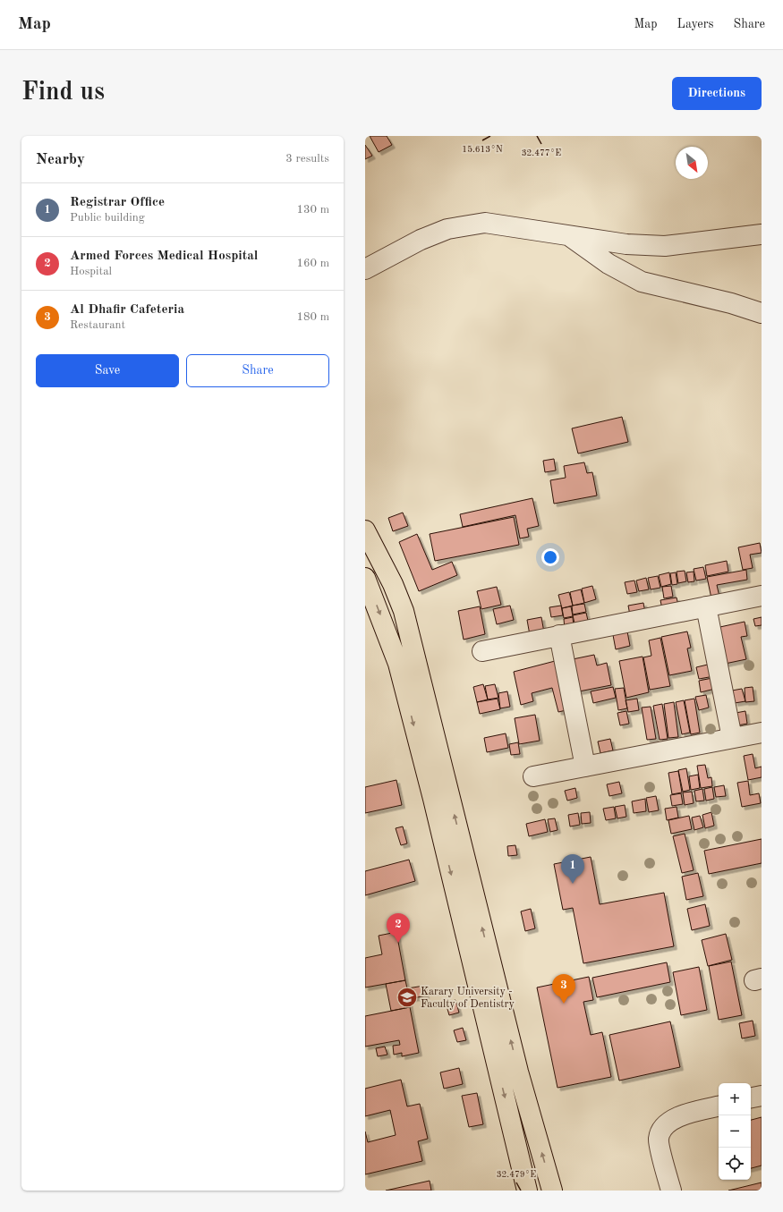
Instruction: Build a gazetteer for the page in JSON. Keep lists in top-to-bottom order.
{
  "places": {
    "school or university": ["Karary University - Faculty of Dentistry"]
  },
  "north": "bottom right",
  "page": {
    "header": "Map",
    "nav": ["Map", "Layers", "Share"],
    "buttons": [
      "Directions",
      ["Save", "Share"]
    ],
    "title": "Find us",
    "heading": ["Nearby", "3 results"],
    "list": [
      {
        "mark": "1",
        "name": "Registrar Office",
        "note": "Public building",
        "value": "130 m"
      },
      {
        "mark": "2",
        "name": "Armed Forces Medical Hospital",
        "note": "Hospital",
        "value": "160 m"
      },
      {
        "mark": "3",
        "name": "Al Dhafir Cafeteria",
        "note": "Restaurant",
        "value": "180 m"
      }
    ],
    "pins": ["1", "2", "3"],
    "map_buttons": ["+", "−"]
  },
  "coordinates": ["15.613°N", "32.477°E", "32.479°E"]
}
